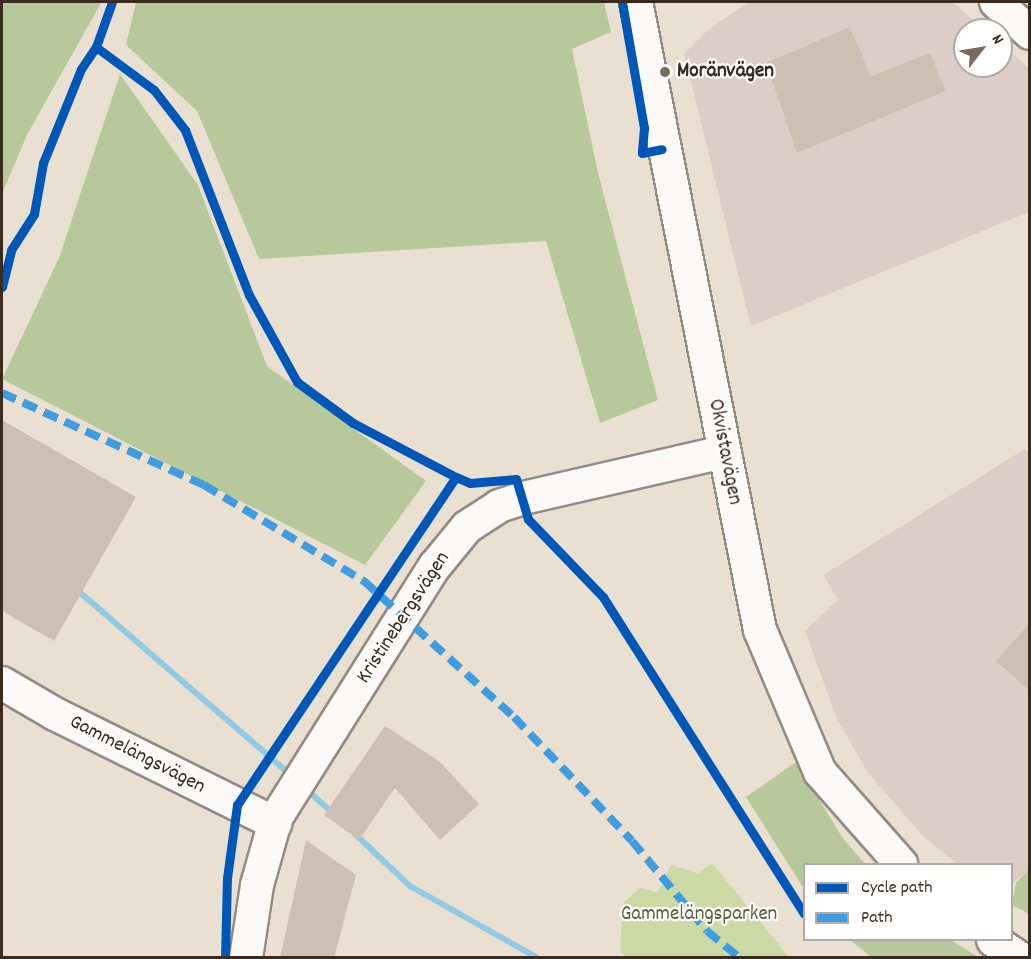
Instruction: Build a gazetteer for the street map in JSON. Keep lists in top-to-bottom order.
{
  "streets": {
    "street": ["Okvistavägen", "Kristinebergsvägen", "Gammelängsvägen"]
  },
  "crossings": [
    ["Okvistavägen", "Kristinebergsvägen"],
    ["Kristinebergsvägen", "Gammelängsvägen"]
  ],
  "parks": ["Gammelängsparken"],
  "places": ["Moränvägen"],
  "legend": ["Cycle path", "Path"],
  "north": "top right"
}
